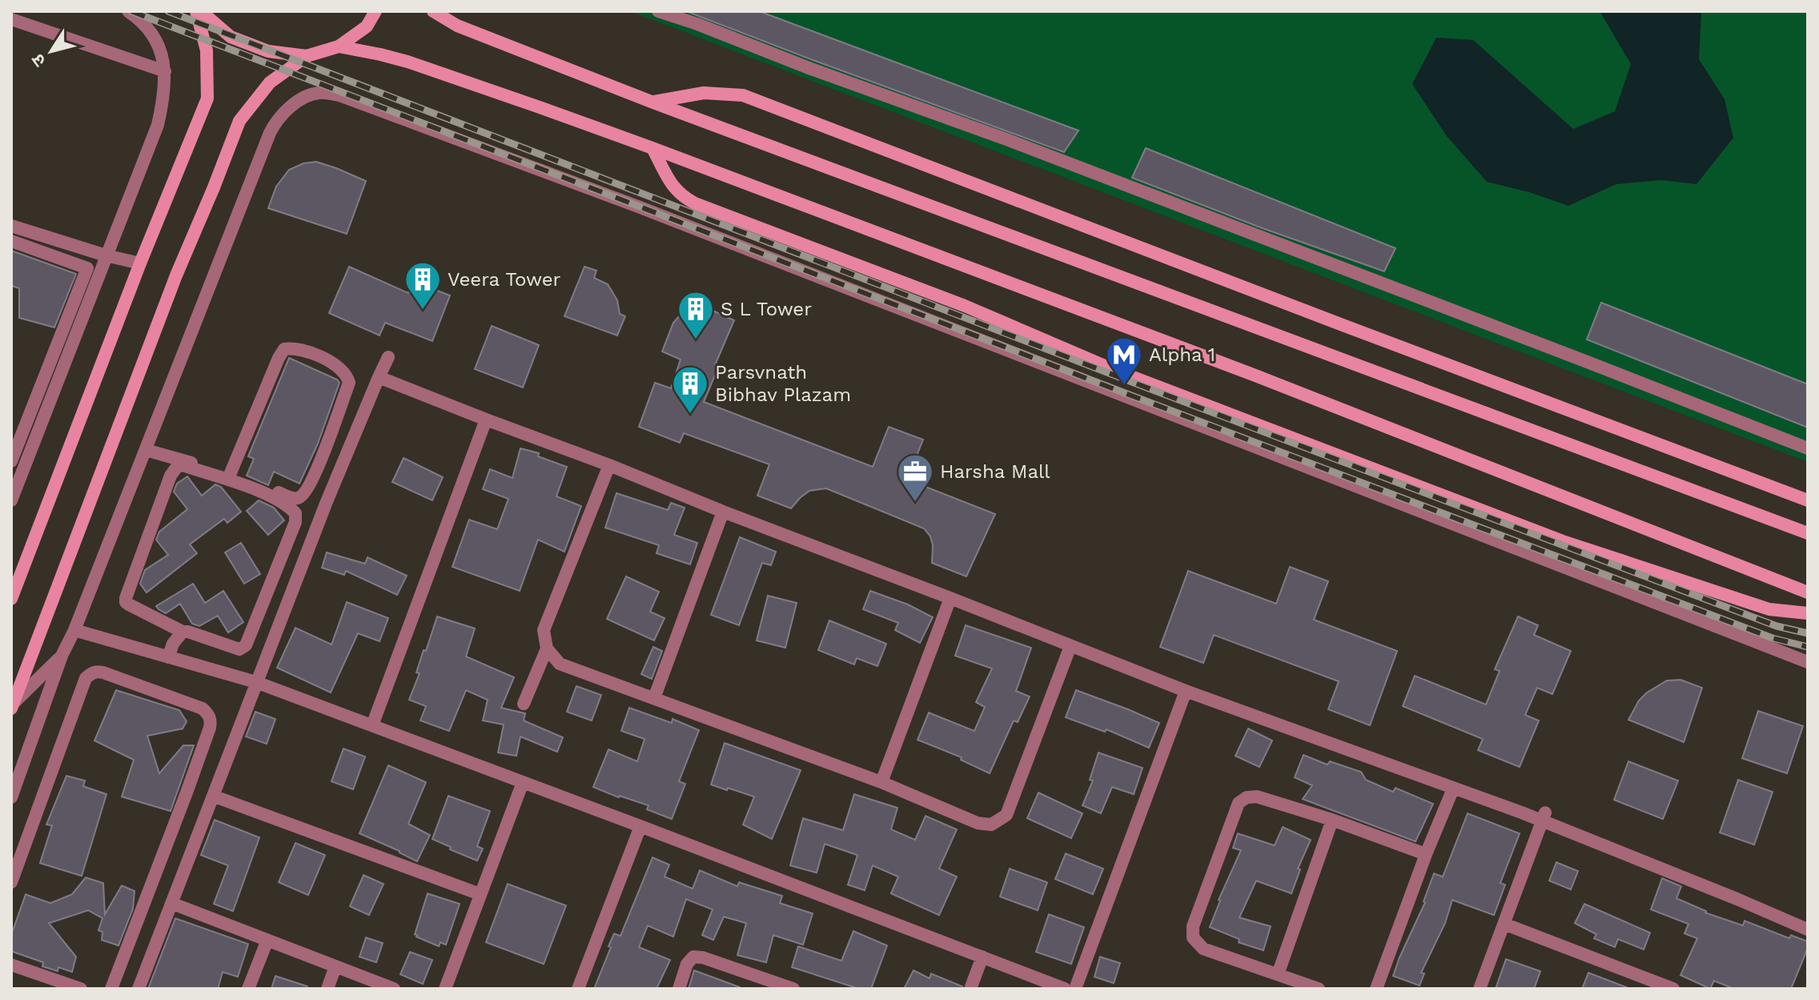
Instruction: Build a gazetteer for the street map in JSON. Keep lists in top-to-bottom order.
{
  "places": {
    "building": ["Veera Tower", "S L Tower", "Parsvnath Bibhav Plazam"],
    "metro station": ["Alpha 1"],
    "office": ["Harsha Mall"]
  },
  "north": "bottom left"
}
